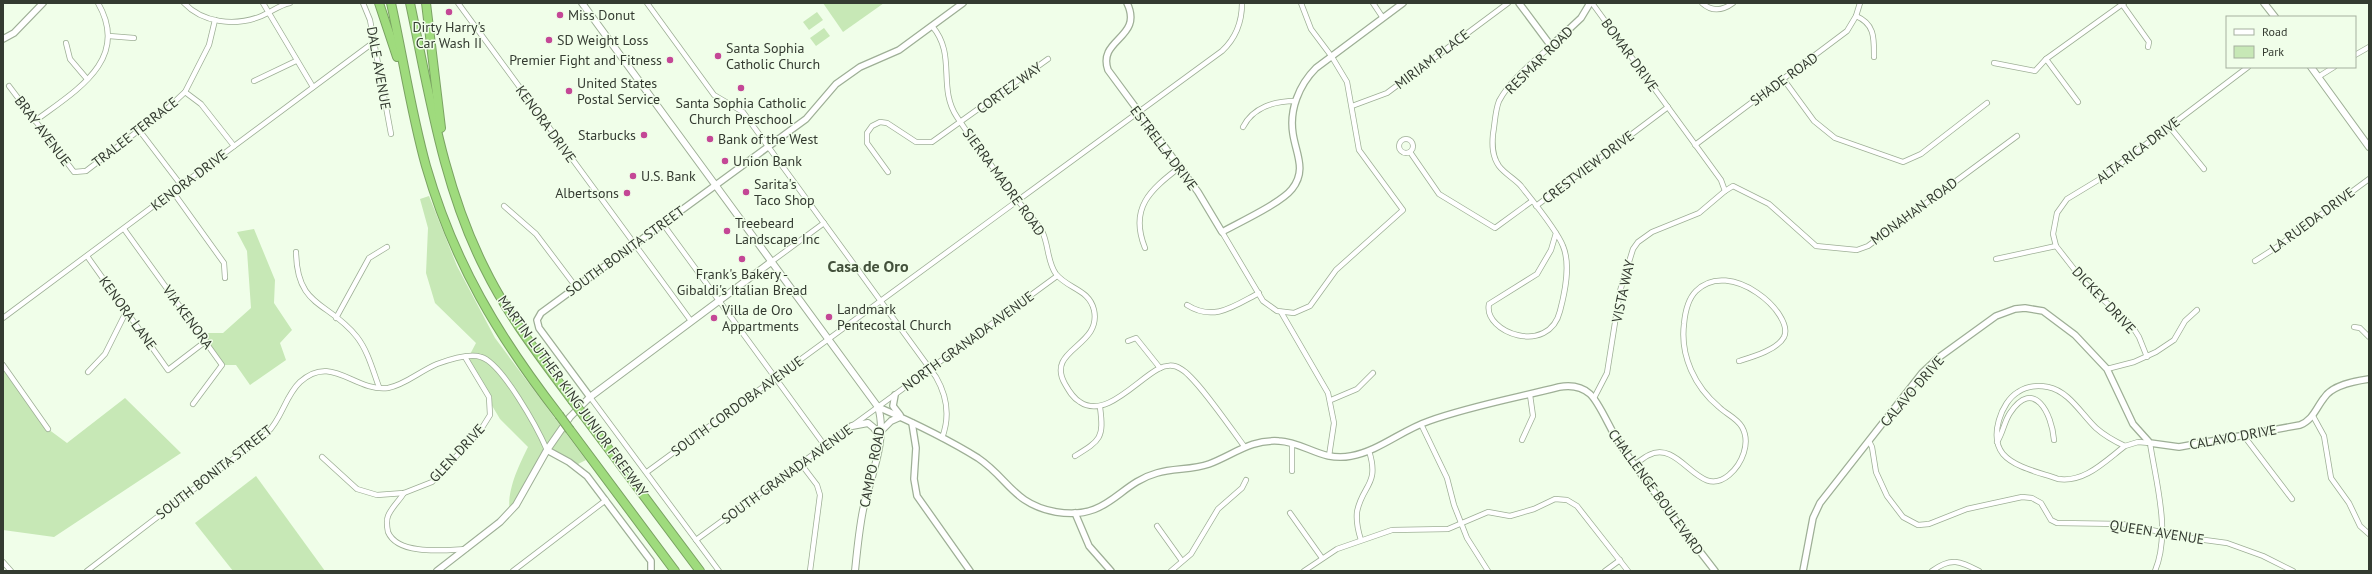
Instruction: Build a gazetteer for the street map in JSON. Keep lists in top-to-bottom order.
{
  "streets": {
    "highway": ["MARTIN LUTHER KING JUNIOR FREEWAY"],
    "main road": ["CAMPO ROAD"],
    "street": [
      "BOMAR DRIVE",
      "MIRIAM PLACE",
      "RESMAR ROAD",
      "DALE AVENUE",
      "SHADE ROAD",
      "CORTEZ WAY",
      "KENORA DRIVE",
      "BRAY AVENUE",
      "TRALEE TERRACE",
      "ESTRELLA DRIVE",
      "ALTA RICA DRIVE",
      "CRESTVIEW DRIVE",
      "SIERRA MADRE ROAD",
      "MONAHAN ROAD",
      "LA RUEDA DRIVE",
      "SOUTH BONITA STREET",
      "VISTA WAY",
      "DICKEY DRIVE",
      "KENORA LANE",
      "VIA KENORA",
      "NORTH GRANADA AVENUE",
      "CALAVO DRIVE",
      "SOUTH CORDOBA AVENUE",
      "GLEN DRIVE",
      "SOUTH GRANADA AVENUE",
      "CHALLENGE BOULEVARD",
      "QUEEN AVENUE"
    ]
  },
  "crossings": [
    ["BOMAR DRIVE", "RESMAR ROAD"],
    ["BOMAR DRIVE", "CRESTVIEW DRIVE"],
    ["RESMAR ROAD", "CRESTVIEW DRIVE"],
    ["DALE AVENUE", "KENORA DRIVE"],
    ["CORTEZ WAY", "SIERRA MADRE ROAD"],
    ["KENORA DRIVE", "SOUTH BONITA STREET"],
    ["KENORA DRIVE", "KENORA LANE"],
    ["KENORA DRIVE", "VIA KENORA"],
    ["BRAY AVENUE", "TRALEE TERRACE"],
    ["ESTRELLA DRIVE", "SOUTH CORDOBA AVENUE"],
    ["ALTA RICA DRIVE", "DICKEY DRIVE"],
    ["SIERRA MADRE ROAD", "SOUTH BONITA STREET"],
    ["SIERRA MADRE ROAD", "NORTH GRANADA AVENUE"],
    ["SIERRA MADRE ROAD", "SOUTH CORDOBA AVENUE"],
    ["MONAHAN ROAD", "VISTA WAY"],
    ["SOUTH BONITA STREET", "GLEN DRIVE"],
    ["SOUTH BONITA STREET", "CAMPO ROAD"],
    ["VISTA WAY", "CHALLENGE BOULEVARD"],
    ["KENORA LANE", "VIA KENORA"],
    ["NORTH GRANADA AVENUE", "CAMPO ROAD"],
    ["NORTH GRANADA AVENUE", "SOUTH GRANADA AVENUE"],
    ["CALAVO DRIVE", "QUEEN AVENUE"],
    ["SOUTH CORDOBA AVENUE", "CAMPO ROAD"],
    ["CAMPO ROAD", "SOUTH GRANADA AVENUE"]
  ],
  "districts": ["Casa de Oro"],
  "places": [
    "Dirty Harry's Car Wash II",
    "Miss Donut",
    "SD Weight Loss",
    "Santa Sophia Catholic Church",
    "Premier Fight and Fitness",
    "Santa Sophia Catholic Church Preschool",
    "United States Postal Service",
    "Starbucks",
    "Bank of the West",
    "Union Bank",
    "U.S. Bank",
    "Sarita's Taco Shop",
    "Albertsons",
    "Treebeard Landscape Inc",
    "Frank's Bakery - Gibaldi's Italian Bread",
    "Landmark Pentecostal Church",
    "Villa de Oro Appartments"
  ],
  "legend": ["Road", "Park"]
}
